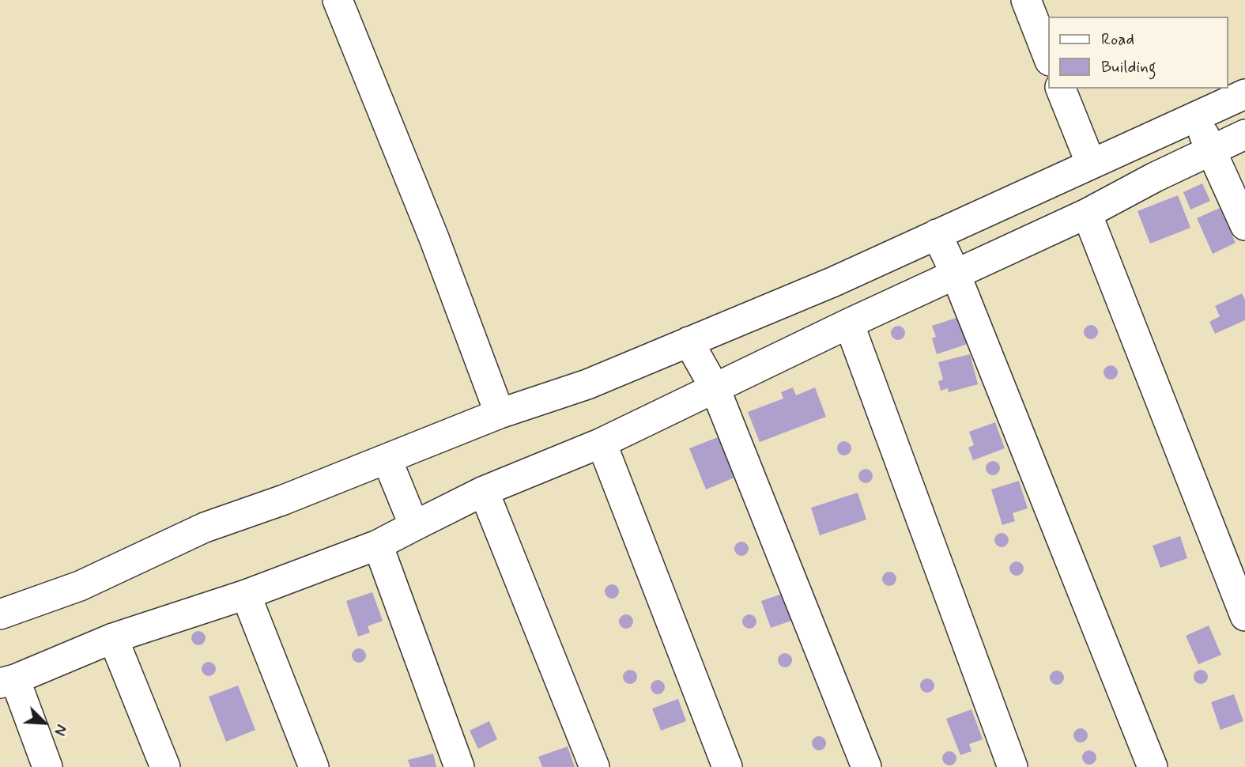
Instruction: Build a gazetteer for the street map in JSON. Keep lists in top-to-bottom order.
{
  "legend": ["Road", "Building"],
  "north": "bottom right"
}
